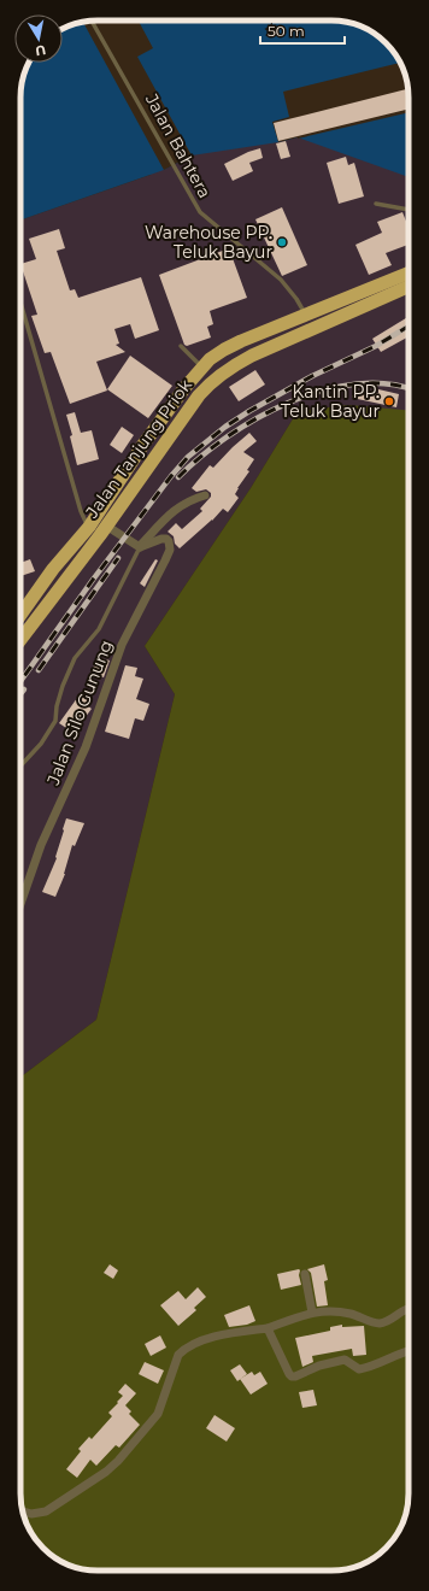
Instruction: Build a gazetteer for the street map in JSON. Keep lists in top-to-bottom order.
{
  "streets": {
    "highway": ["Jalan Tanjung Priok"],
    "street": ["Jalan Silo Gunung"],
    "lane": ["Jalan Bahtera"]
  },
  "crossings": [
    ["Jalan Bahtera", "Jalan Tanjung Priok"]
  ],
  "places": ["Warehouse PP. Teluk Bayur", "Kantin PP. Teluk Bayur"],
  "scale_bar": "50 m",
  "north": "bottom"
}
